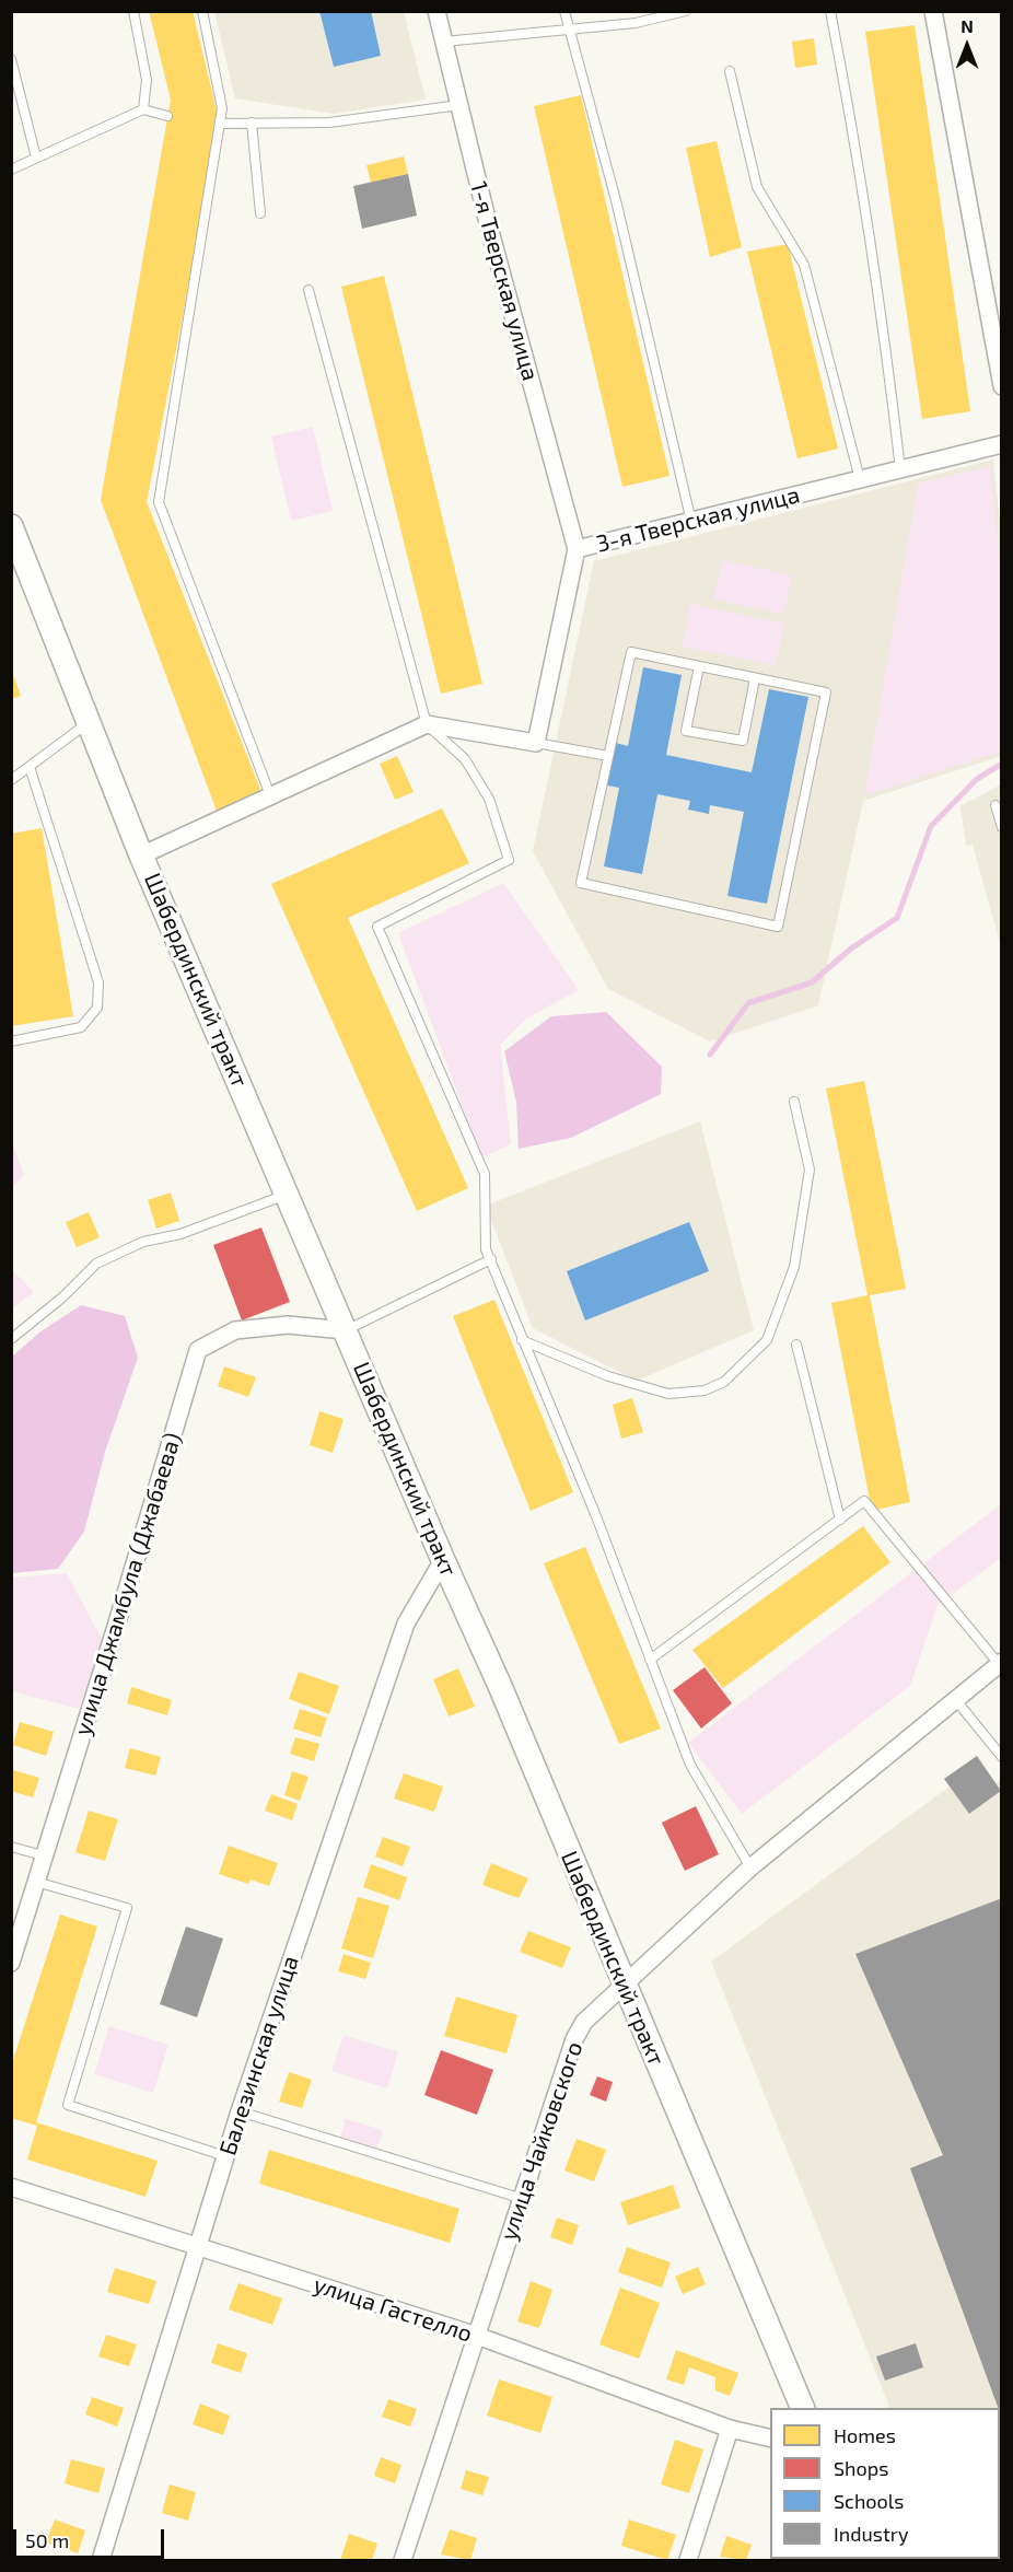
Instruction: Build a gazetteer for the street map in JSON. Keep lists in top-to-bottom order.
{
  "streets": {
    "main road": ["Шабердинский тракт"],
    "street": [
      "1-я Тверская улица",
      "3-я Тверская улица",
      "улица Джамбула (Джабаева)",
      "Балезинская улица",
      "улица Чайковского",
      "улица Гастелло"
    ]
  },
  "crossings": [
    ["1-я Тверская улица", "3-я Тверская улица"],
    ["Шабердинский тракт", "улица Джамбула (Джабаева)"],
    ["Шабердинский тракт", "Балезинская улица"],
    ["Шабердинский тракт", "улица Чайковского"],
    ["Балезинская улица", "улица Гастелло"],
    ["улица Чайковского", "улица Гастелло"]
  ],
  "legend": [
    "Homes",
    "Shops",
    "Schools",
    "Industry"
  ],
  "scale_bar": "50 m",
  "north": "top"
}
